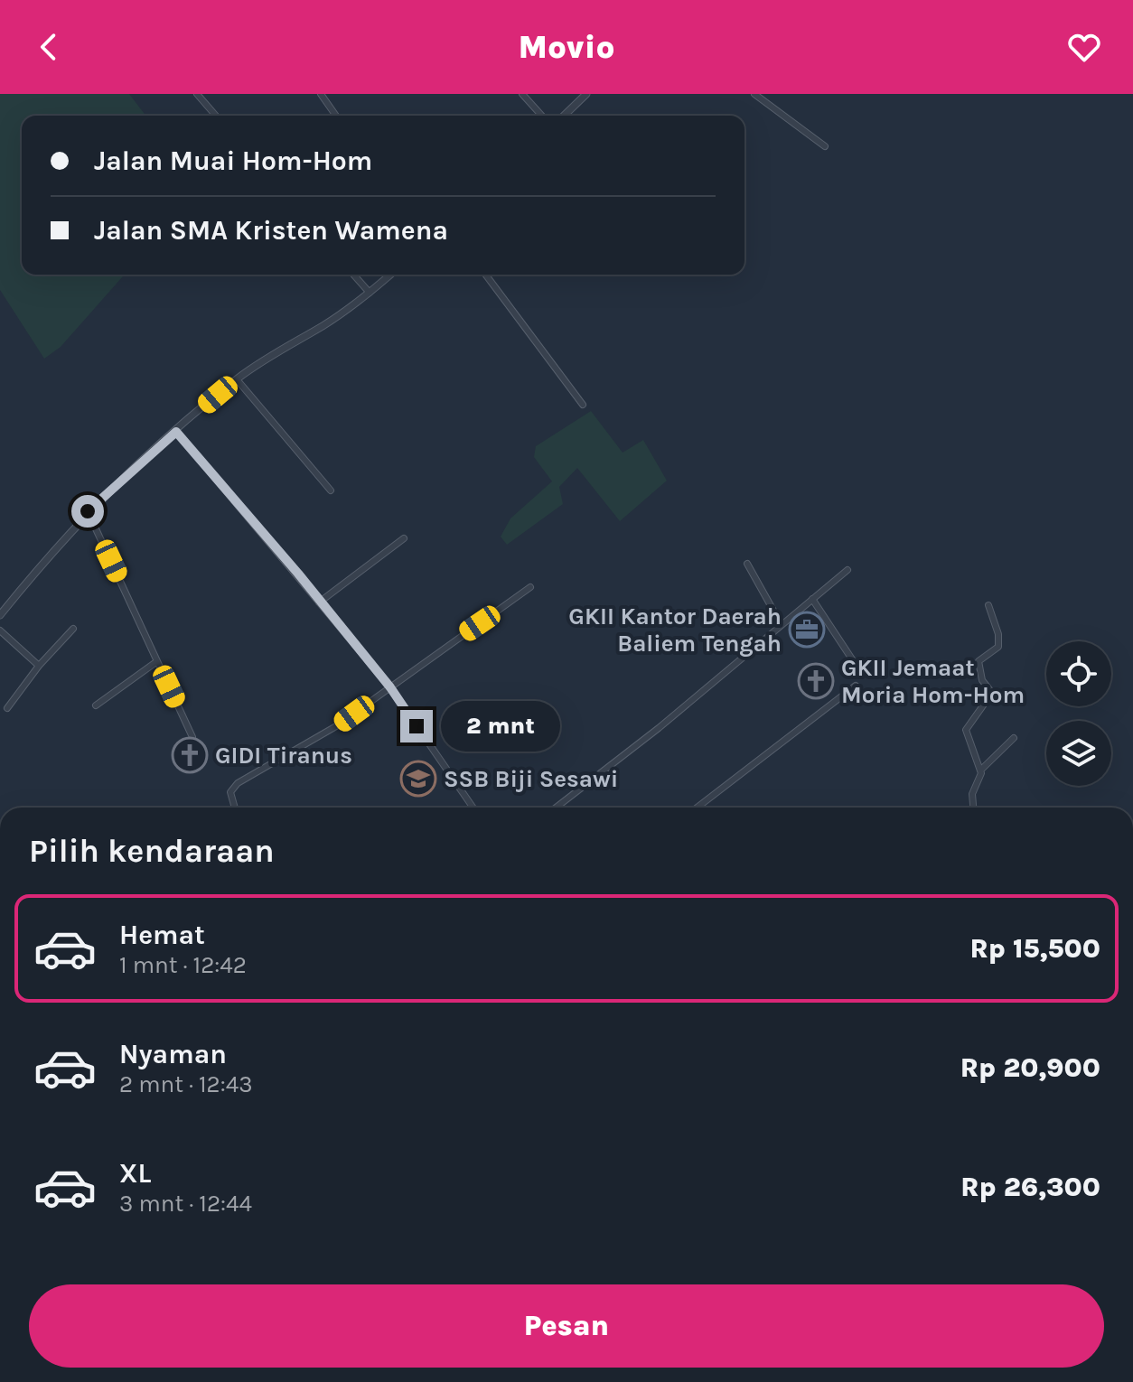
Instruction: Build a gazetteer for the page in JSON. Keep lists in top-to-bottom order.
{
  "places": {
    "office": ["GKII Kantor Daerah Baliem Tengah"],
    "church": ["GKII Jemaat Moria Hom-Hom", "GIDI Tiranus"],
    "school or university": ["SSB Biji Sesawi"]
  },
  "page": {
    "header": "Movio",
    "banner": ["Jalan Muai Hom-Hom", "Jalan SMA Kristen Wamena"],
    "bubble": "2 mnt",
    "heading": "Pilih kendaraan",
    "list": [
      {
        "name": "Hemat",
        "note": "1 mnt · 12:42",
        "value": "Rp 15,500"
      },
      {
        "name": "Nyaman",
        "note": "2 mnt · 12:43",
        "value": "Rp 20,900"
      },
      {
        "name": "XL",
        "note": "3 mnt · 12:44",
        "value": "Rp 26,300"
      }
    ],
    "buttons": "Pesan"
  }
}
